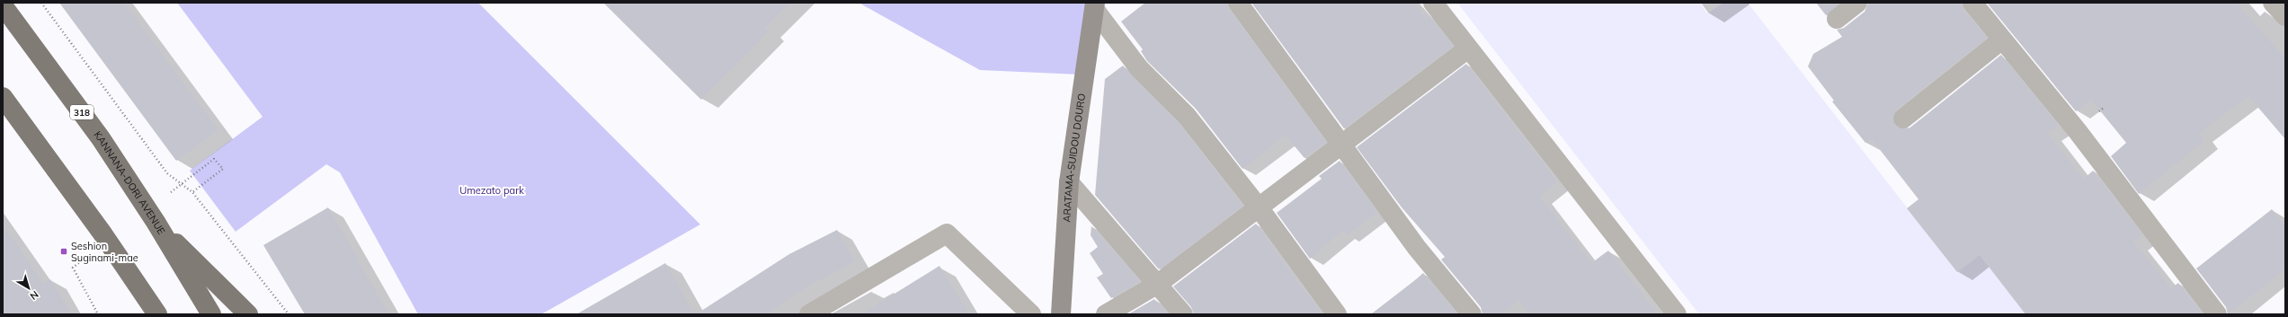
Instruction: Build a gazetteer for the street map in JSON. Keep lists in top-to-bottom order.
{
  "streets": {
    "main road": ["318", "ARATAMA-SUIDOU DOURO", "KANNANA-DORI AVENUE"]
  },
  "parks": ["Umezato park"],
  "places": {
    "transit": ["Seshion Suginami-mae"]
  },
  "north": "bottom right"
}
